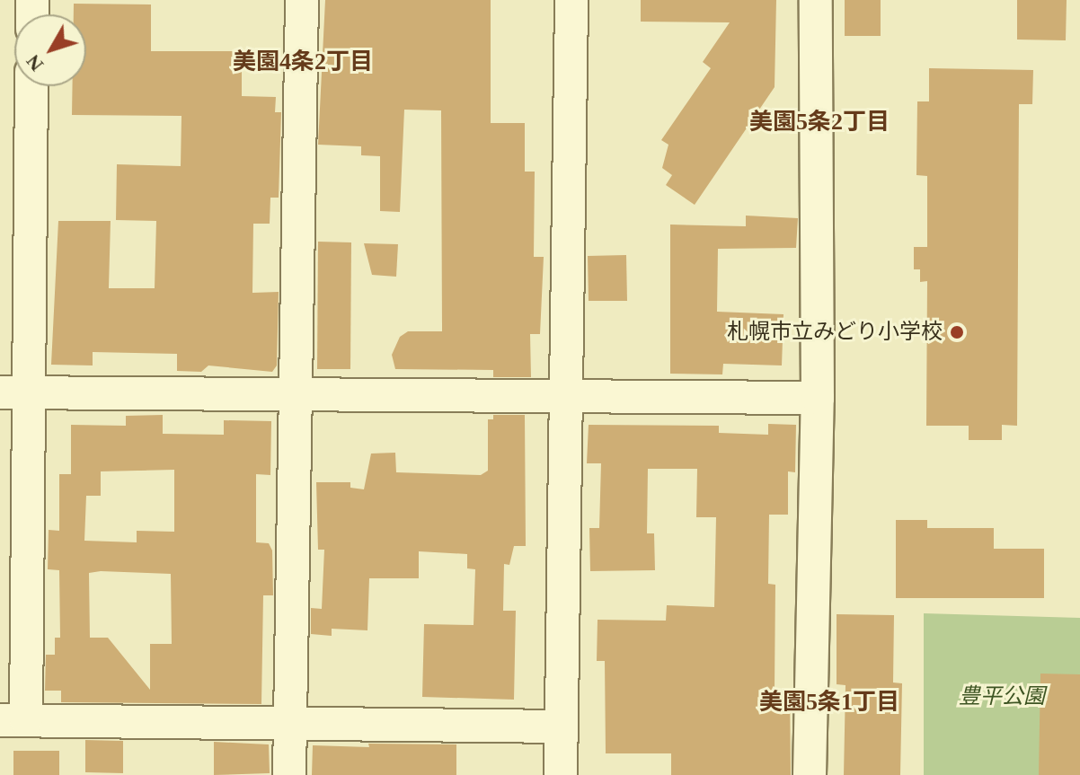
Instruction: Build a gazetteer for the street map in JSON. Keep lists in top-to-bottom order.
{
  "districts": ["美園4条2丁目", "美園5条2丁目", "美園5条1丁目"],
  "parks": ["豊平公園"],
  "places": ["札幌市立みどり小学校"],
  "north": "bottom left"
}
